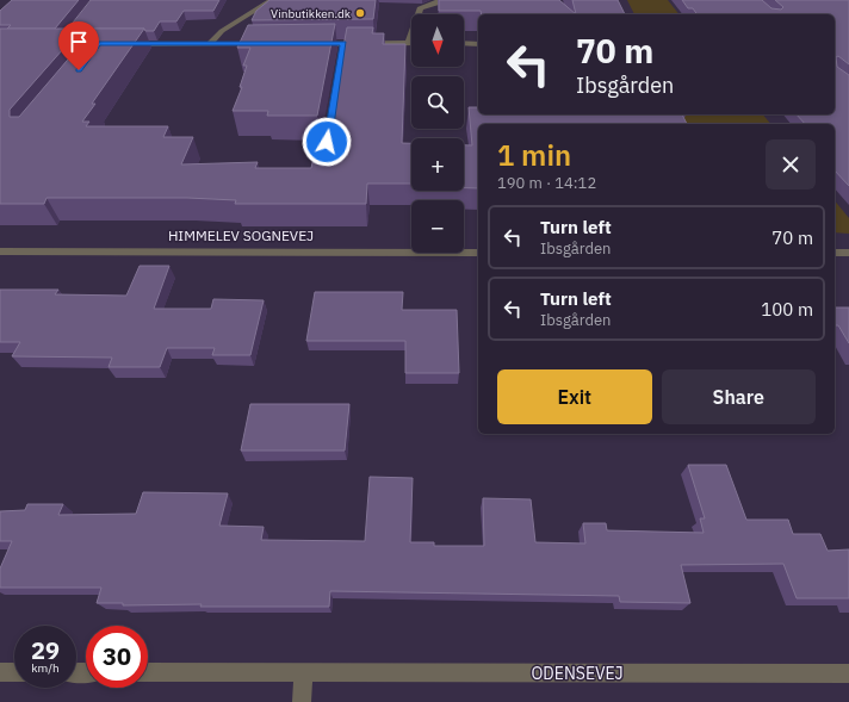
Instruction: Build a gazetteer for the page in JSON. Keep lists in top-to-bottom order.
{
  "streets": {
    "street": ["HIMMELEV SOGNEVEJ", "ODENSEVEJ"]
  },
  "places": ["Vinbutikken.dk"],
  "north": "bottom",
  "page": {
    "map_buttons": ["+", "−"],
    "turn": ["70 m", "Ibsgården"],
    "heading": ["1 min", "190 m · 14:12"],
    "list": [
      {
        "name": "Turn left",
        "note": "Ibsgården",
        "value": "70 m"
      },
      {
        "name": "Turn left",
        "note": "Ibsgården",
        "value": "100 m"
      }
    ],
    "buttons": ["Exit", "Share"],
    "speed": "29 km/h",
    "limit": "30"
  }
}
